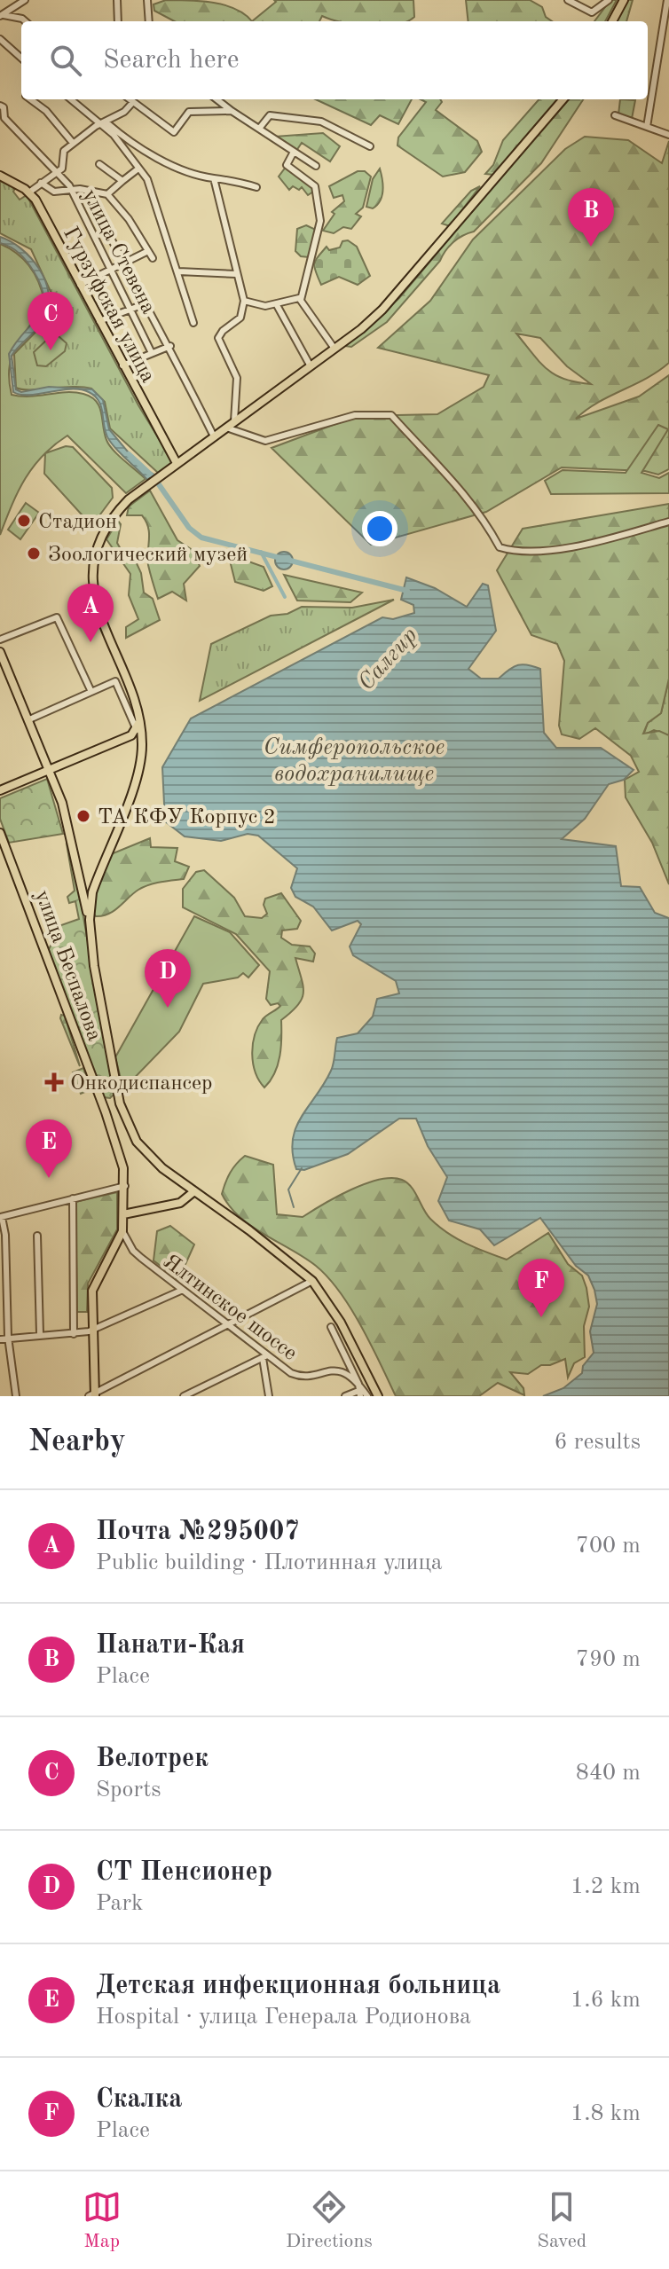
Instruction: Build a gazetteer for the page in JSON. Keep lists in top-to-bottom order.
{
  "streets": {
    "main road": ["Гурзуфская улица", "улица Беспалова"],
    "street": ["улица Стевена", "Ялтинское шоссе"]
  },
  "crossings": [
    ["улица Беспалова", "Ялтинское шоссе"]
  ],
  "water": ["Салгир", "Симферопольское водохранилище"],
  "places": {
    "other": ["Стадион", "Зоологический музей", "ТА КФУ Корпус 2"],
    "health": ["Онкодиспансер"]
  },
  "page": {
    "search": "Search here",
    "pins": [
      "B",
      "C",
      "A",
      "D",
      "E",
      "F"
    ],
    "heading": ["Nearby", "6 results"],
    "list": [
      {
        "mark": "A",
        "name": "Почта №295007",
        "note": "Public building · Плотинная улица",
        "value": "700 m"
      },
      {
        "mark": "B",
        "name": "Панати-Кая",
        "note": "Place",
        "value": "790 m"
      },
      {
        "mark": "C",
        "name": "Велотрек",
        "note": "Sports",
        "value": "840 m"
      },
      {
        "mark": "D",
        "name": "СТ Пенсионер",
        "note": "Park",
        "value": "1.2 km"
      },
      {
        "mark": "E",
        "name": "Детская инфекционная больница",
        "note": "Hospital · улица Генерала Родионова",
        "value": "1.6 km"
      },
      {
        "mark": "F",
        "name": "Скалка",
        "note": "Place",
        "value": "1.8 km"
      }
    ],
    "nav": ["Map", "Directions", "Saved"]
  }
}
